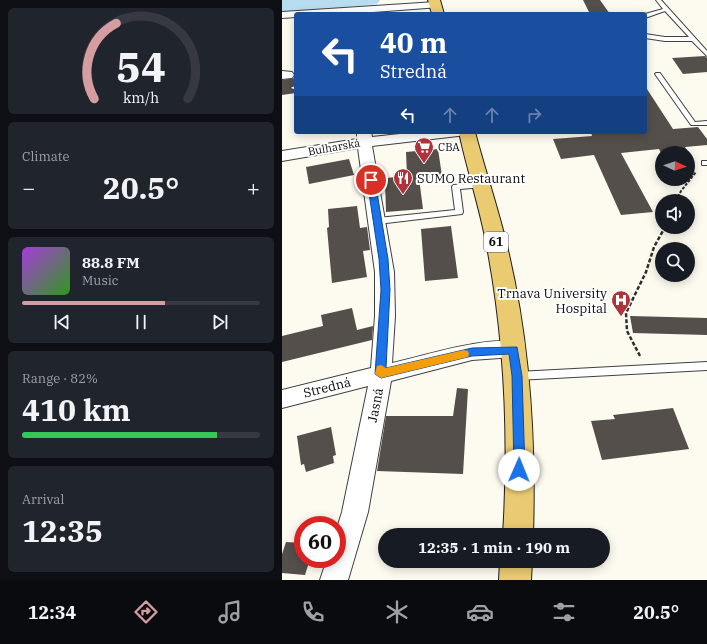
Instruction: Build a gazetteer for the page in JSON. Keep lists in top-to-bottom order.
{
  "streets": {
    "main road": ["61"],
    "street": ["Bulharská", "Stredná", "Jasná"]
  },
  "crossings": [
    ["Bulharská", "Jasná"],
    ["61", "Stredná"],
    ["Stredná", "Jasná"]
  ],
  "places": {
    "supermarket": ["CBA"],
    "restaurant": ["SUMO Restaurant"],
    "hospital": ["Trnava University Hospital"]
  },
  "north": "right",
  "page": {
    "turn": ["40 m", "Stredná"],
    "tile": [
      "Climate",
      ["Range · 82%", "410 km"],
      ["Arrival", "12:35"]
    ],
    "heat": ["−", "20.5°", "+"],
    "song": ["88.8 FM", "Music"],
    "limit": "60",
    "trip": "12:35 · 1 min · 190 m",
    "tabs": ["12:34", "20.5°"],
    "gauge": ["54", "km/h"]
  }
}
